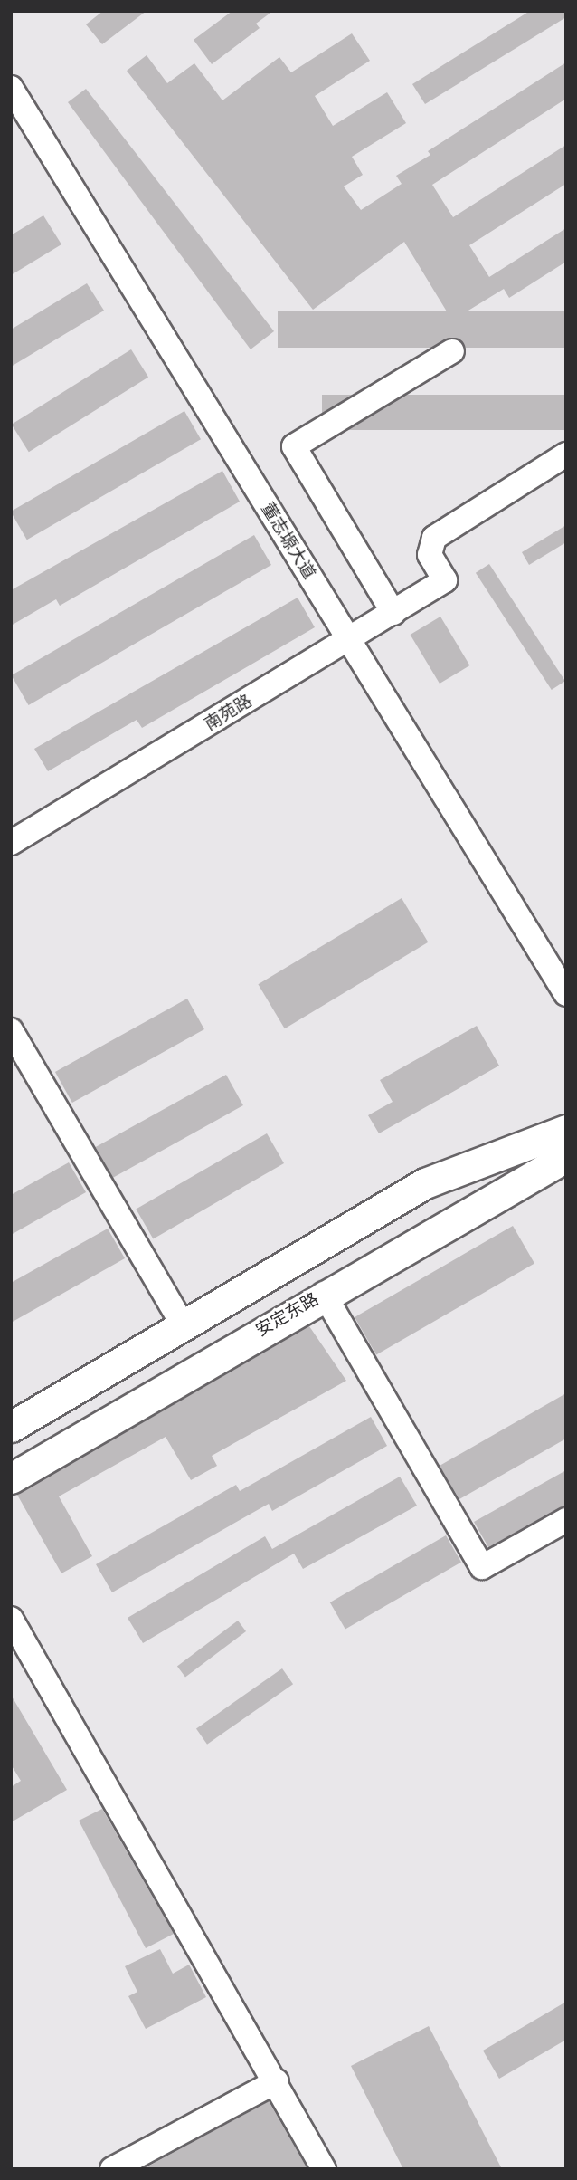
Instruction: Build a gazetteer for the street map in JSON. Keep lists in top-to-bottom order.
{
  "streets": {
    "main road": ["安定东路"],
    "street": ["董志塬大道", "南苑路"]
  },
  "crossings": [
    ["董志塬大道", "南苑路"]
  ]
}
